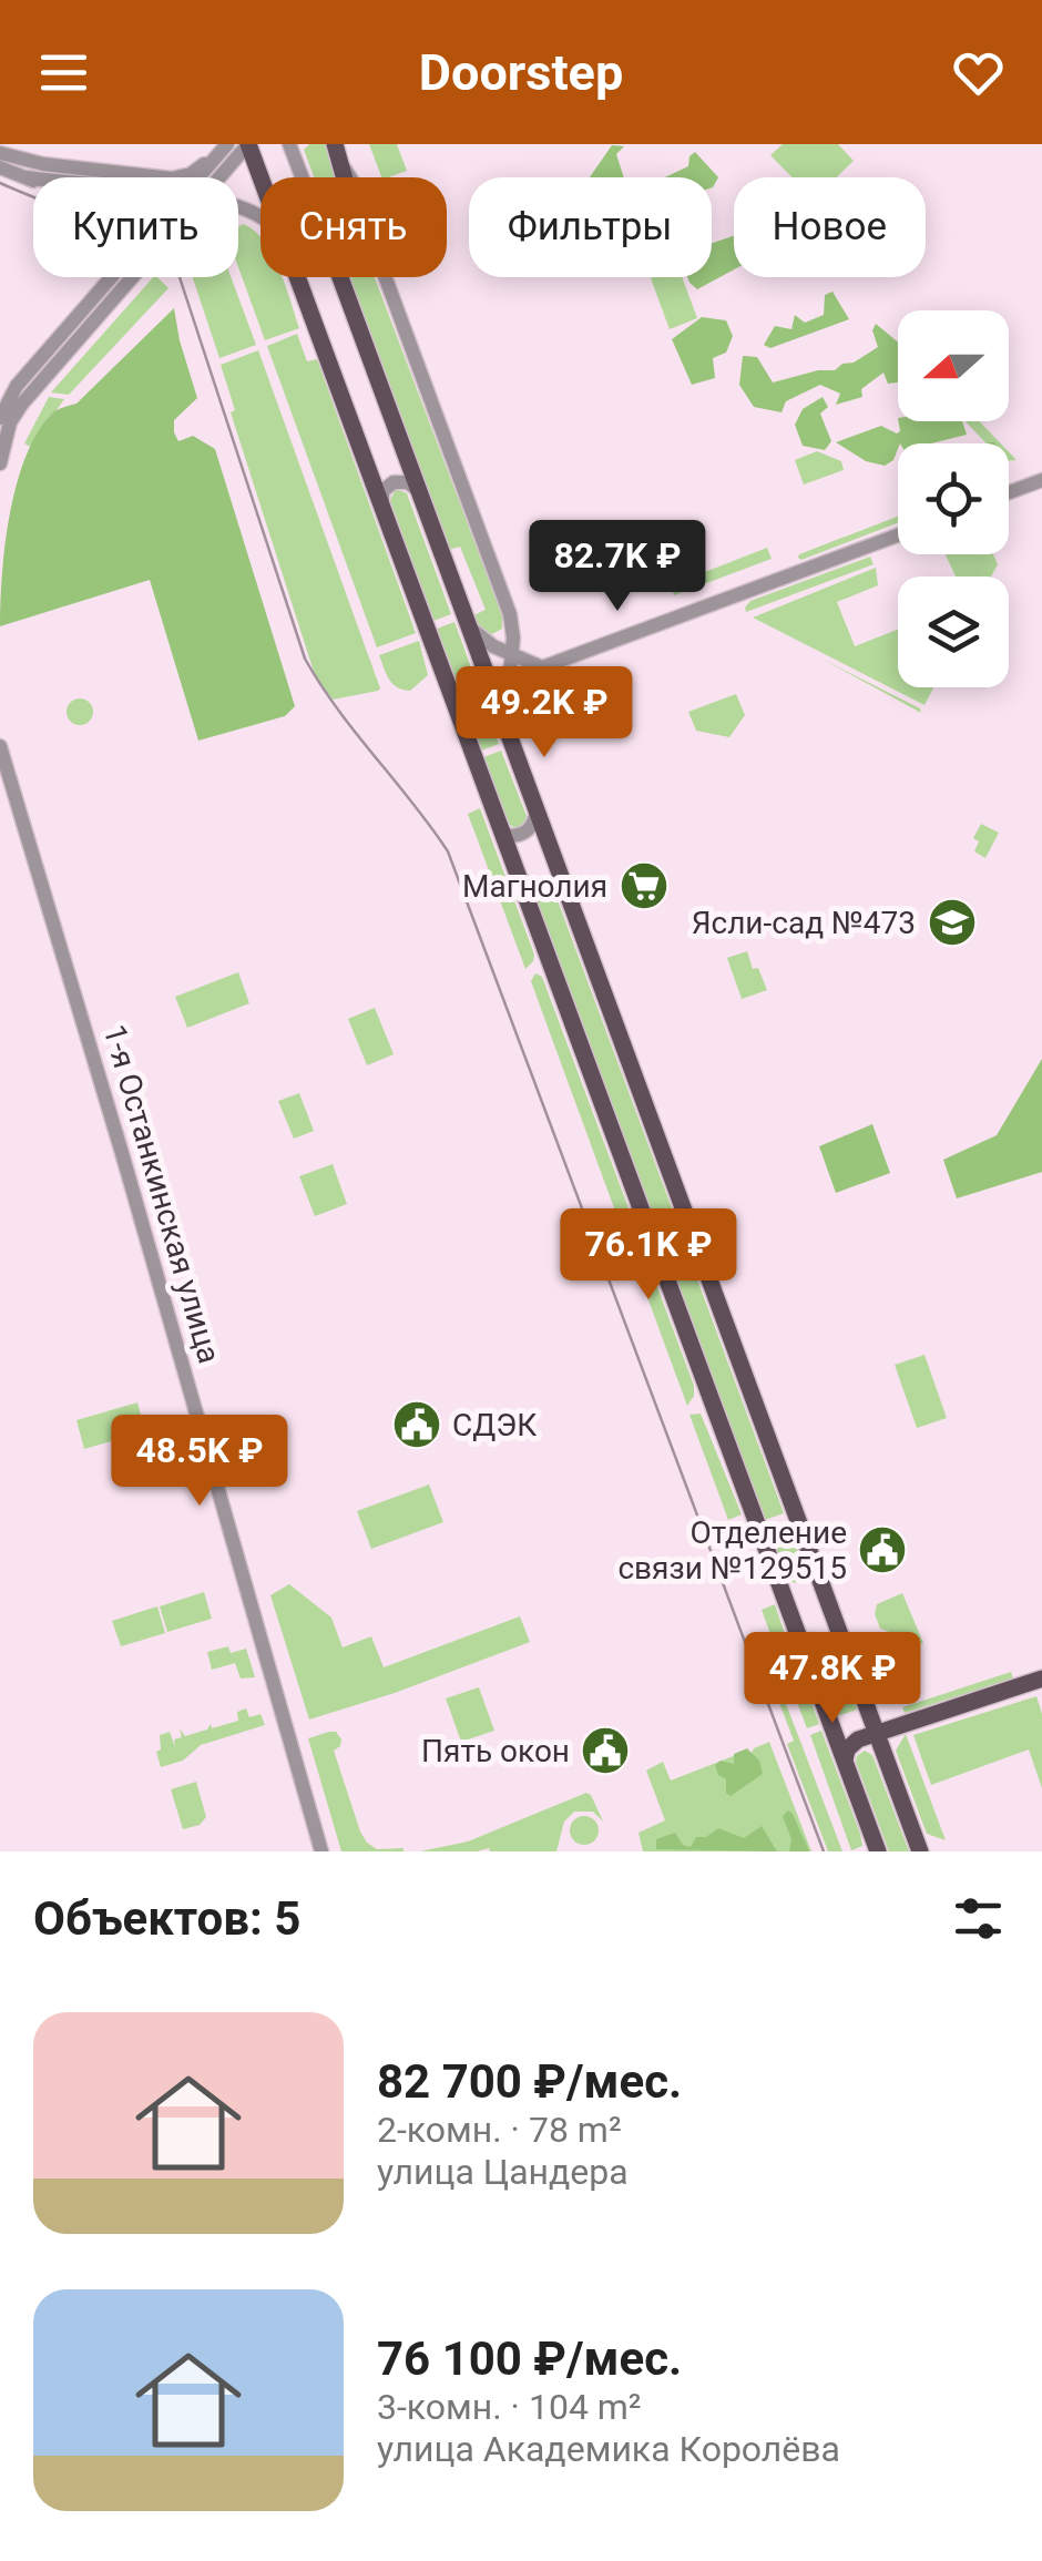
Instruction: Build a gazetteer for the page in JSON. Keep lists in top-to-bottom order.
{
  "streets": {
    "street": ["1-я Останкинская улица"]
  },
  "places": {
    "supermarket": ["Магнолия"],
    "school or university": ["Ясли-сад №473"],
    "public building": ["СДЭК", "Отделение связи №129515", "Пять окон"]
  },
  "north": "left",
  "page": {
    "header": "Doorstep",
    "chip": [
      "Купить",
      "Снять",
      "Фильтры",
      "Новое"
    ],
    "price": [
      "82.7K ₽",
      "49.2K ₽",
      "76.1K ₽",
      "48.5K ₽",
      "47.8K ₽"
    ],
    "heading": "Объектов: 5",
    "list": [
      {
        "name": "82 700 ₽/мес.",
        "note": "2-комн. · 78 m² · улица Цандера"
      },
      {
        "name": "76 100 ₽/мес.",
        "note": "3-комн. · 104 m² · улица Академика Королёва"
      }
    ]
  }
}
